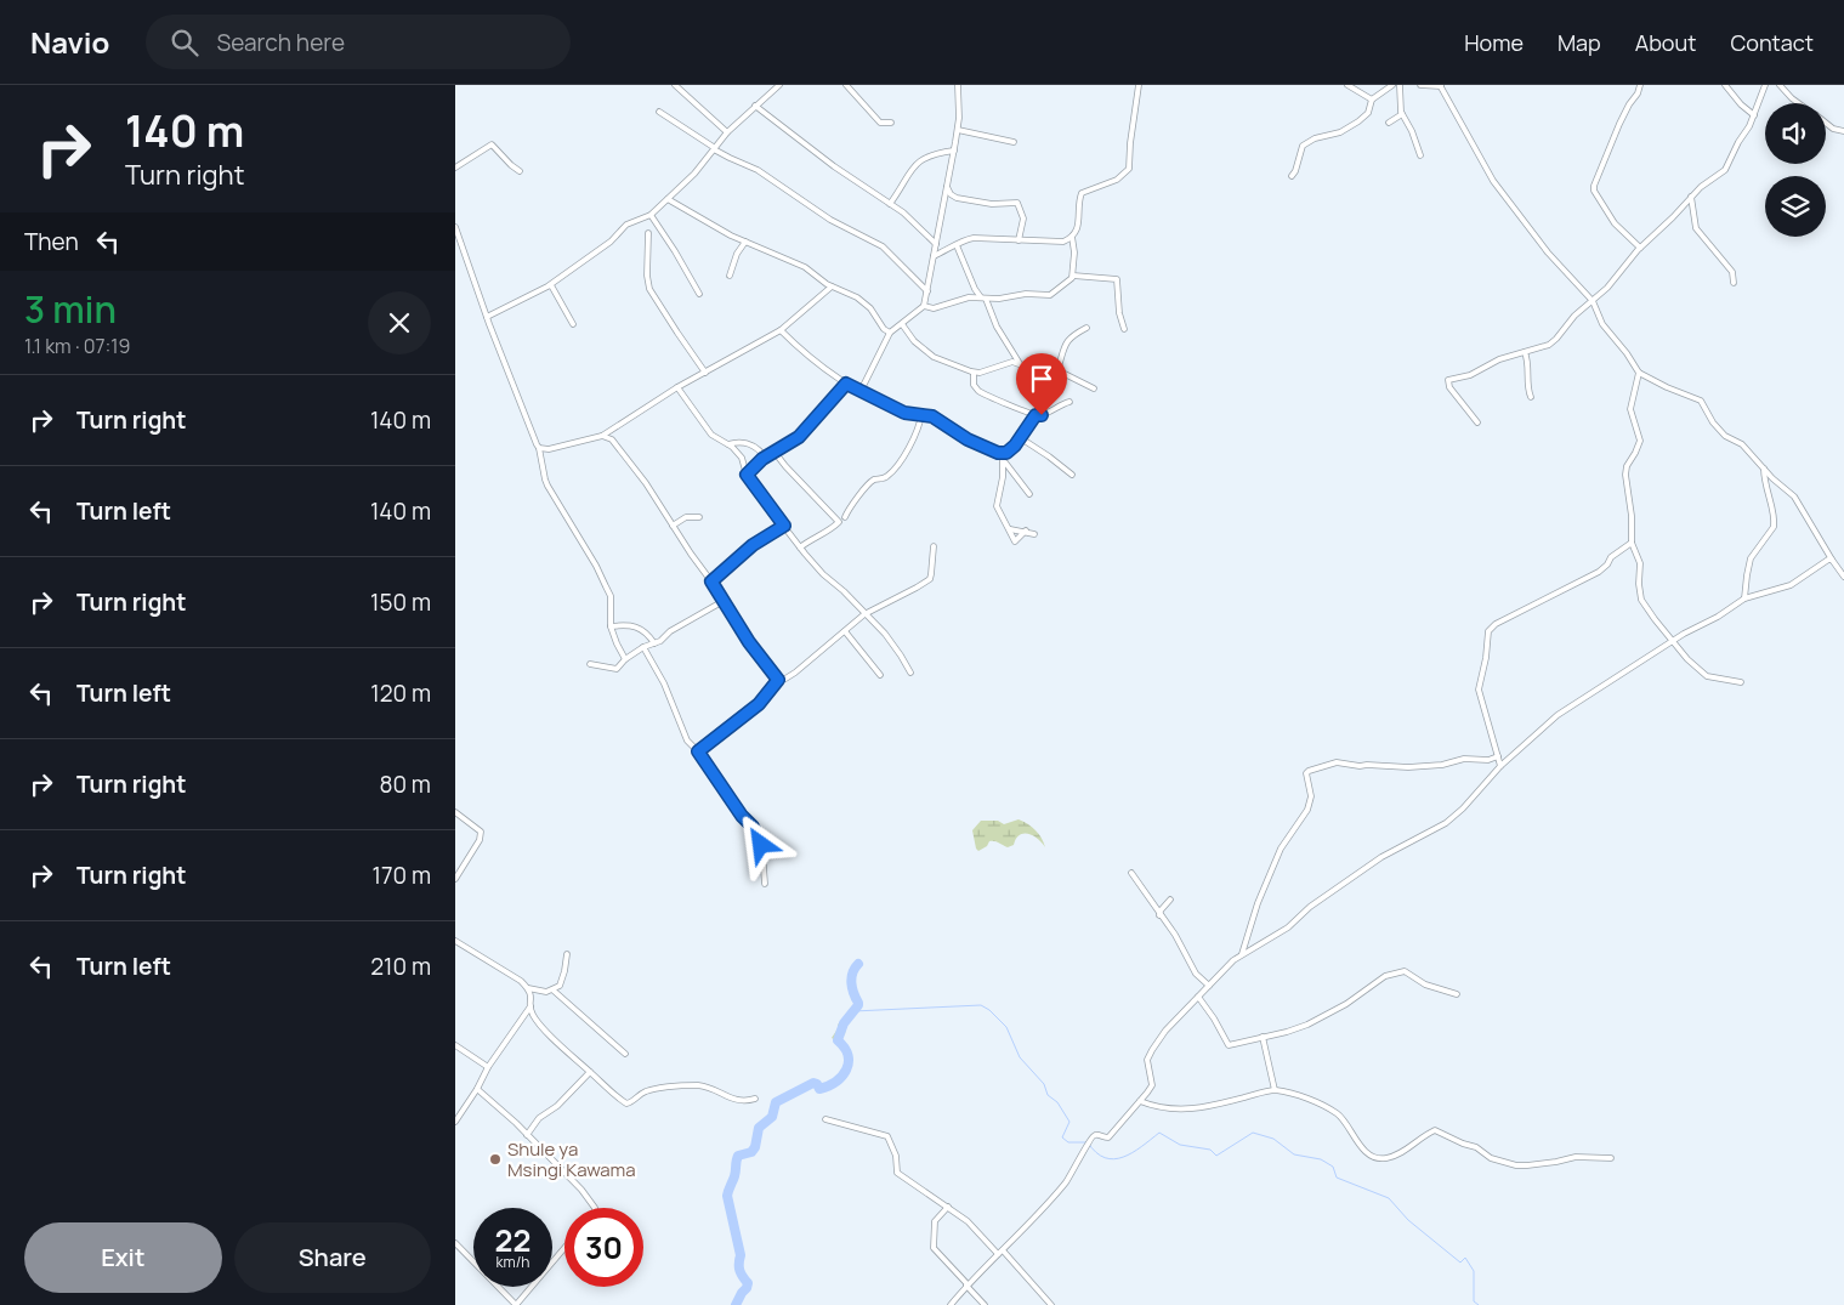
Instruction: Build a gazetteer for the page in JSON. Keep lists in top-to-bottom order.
{
  "places": ["Shule ya Msingi Kawama"],
  "page": {
    "header": "Navio",
    "search": "Search here",
    "nav": [
      "Home",
      "Map",
      "About",
      "Contact"
    ],
    "turn": ["140 m", "Turn right"],
    "then": "Then",
    "heading": ["3 min", "1.1 km · 07:19"],
    "list": [
      {
        "name": "Turn right",
        "value": "140 m"
      },
      {
        "name": "Turn left",
        "value": "140 m"
      },
      {
        "name": "Turn right",
        "value": "150 m"
      },
      {
        "name": "Turn left",
        "value": "120 m"
      },
      {
        "name": "Turn right",
        "value": "80 m"
      },
      {
        "name": "Turn right",
        "value": "170 m"
      },
      {
        "name": "Turn left",
        "value": "210 m"
      }
    ],
    "speed": "22 km/h",
    "limit": "30",
    "buttons": ["Exit", "Share"]
  }
}
